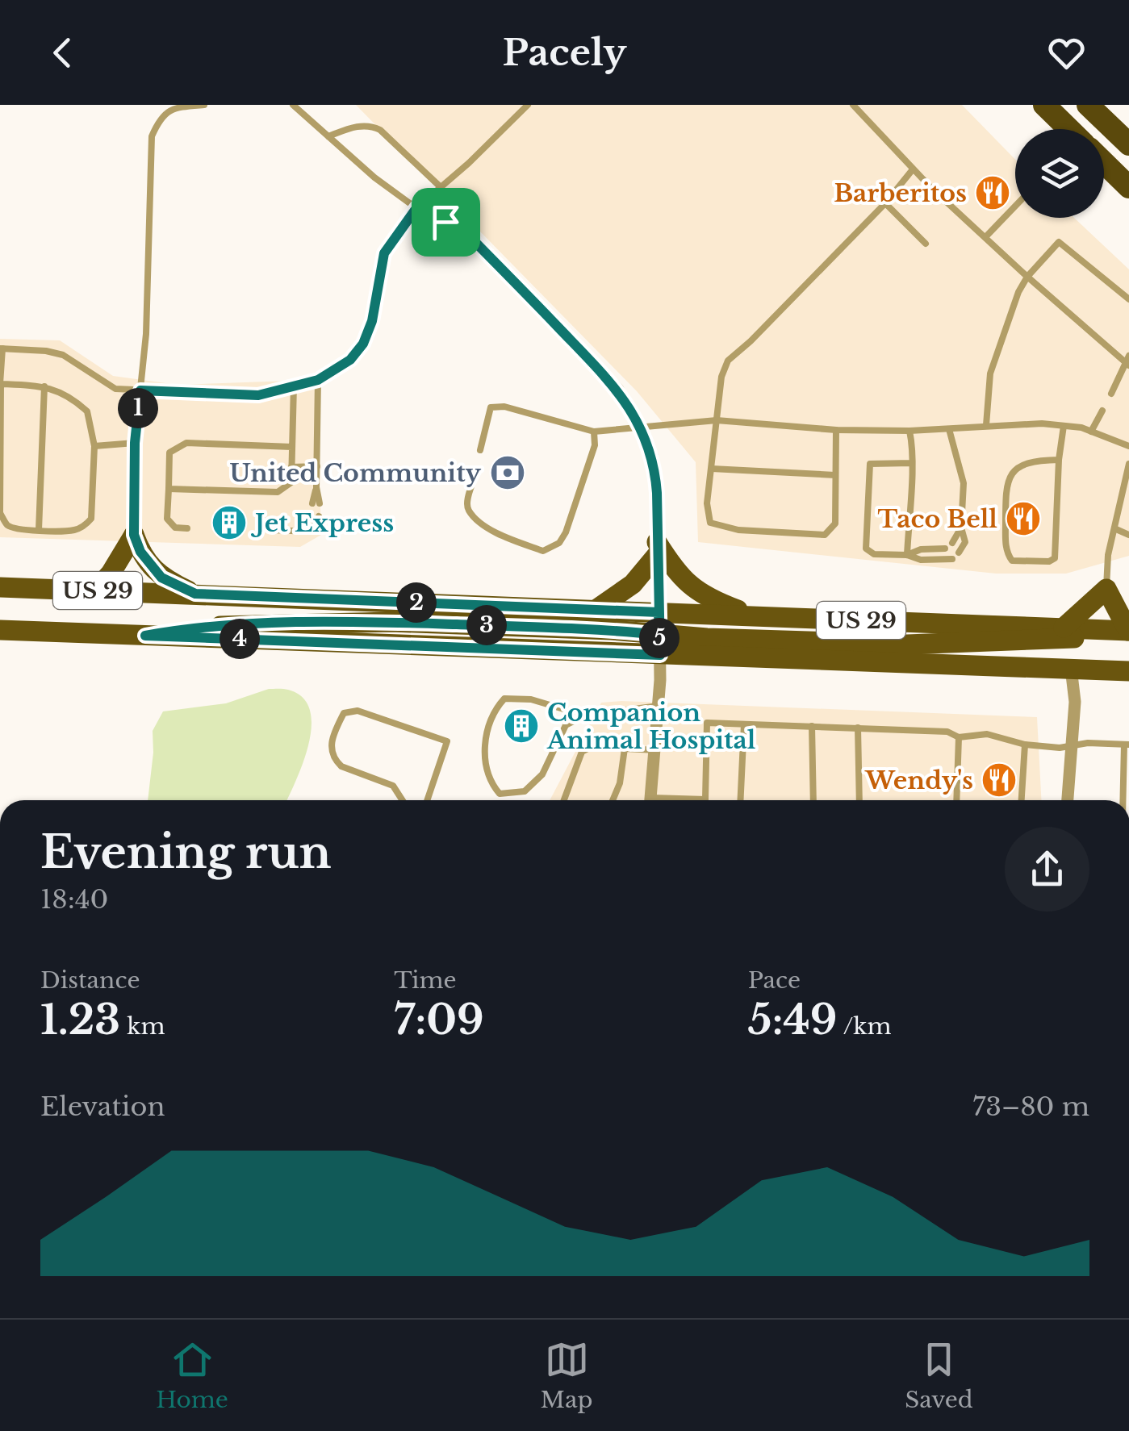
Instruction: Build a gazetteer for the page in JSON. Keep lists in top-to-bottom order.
{
  "streets": {
    "main road": ["US 29"]
  },
  "places": {
    "restaurant": ["Barberitos", "Taco Bell", "Wendy's"],
    "bank": ["United Community"],
    "building": ["Jet Express", "Companion Animal Hospital"]
  },
  "page": {
    "header": "Pacely",
    "pins": [
      "1",
      "2",
      "3",
      "5",
      "4"
    ],
    "heading": ["Evening run", "18:40"],
    "stats": [
      ["Distance", "1.23 km"],
      ["Time", "7:09"],
      ["Pace", "5:49 /km"]
    ],
    "chart": ["Elevation", "73–80 m"],
    "tabs": ["Home", "Map", "Saved"]
  }
}
